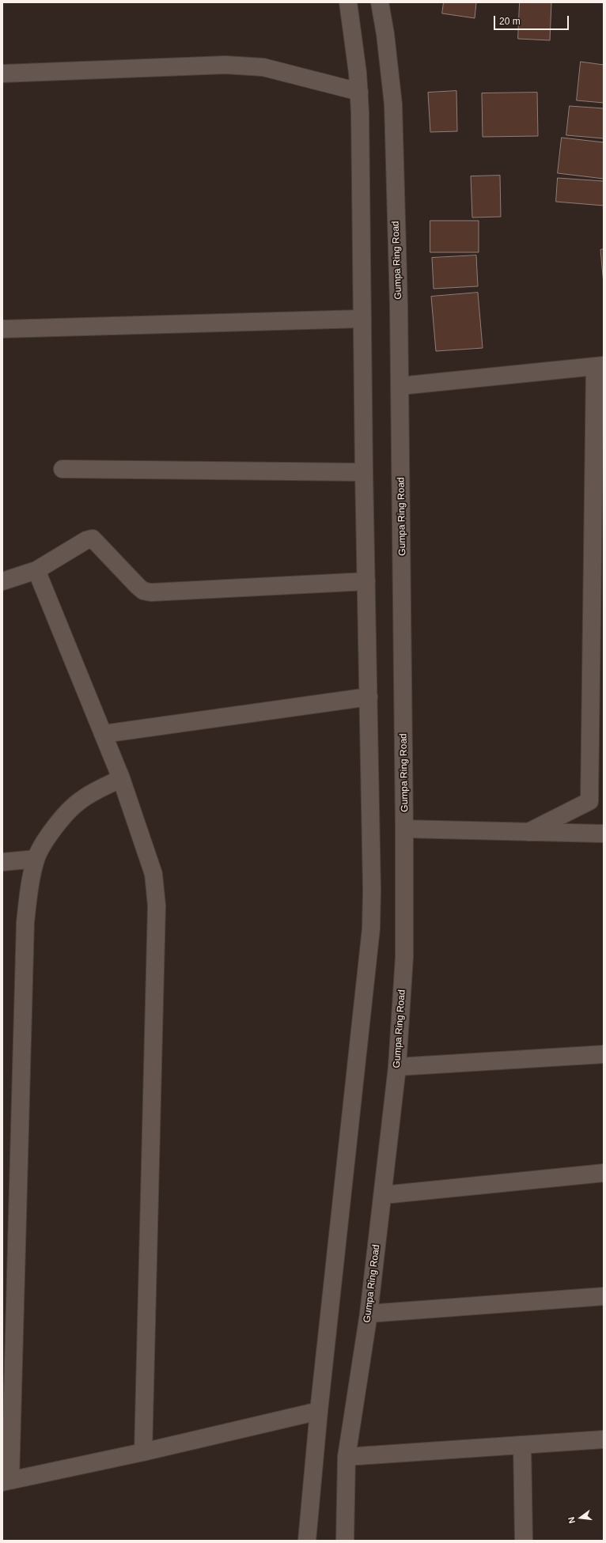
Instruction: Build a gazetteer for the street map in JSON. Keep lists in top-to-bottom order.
{
  "streets": {
    "street": ["Gumpa Ring Road"]
  },
  "scale_bar": "20 m",
  "north": "left"
}
